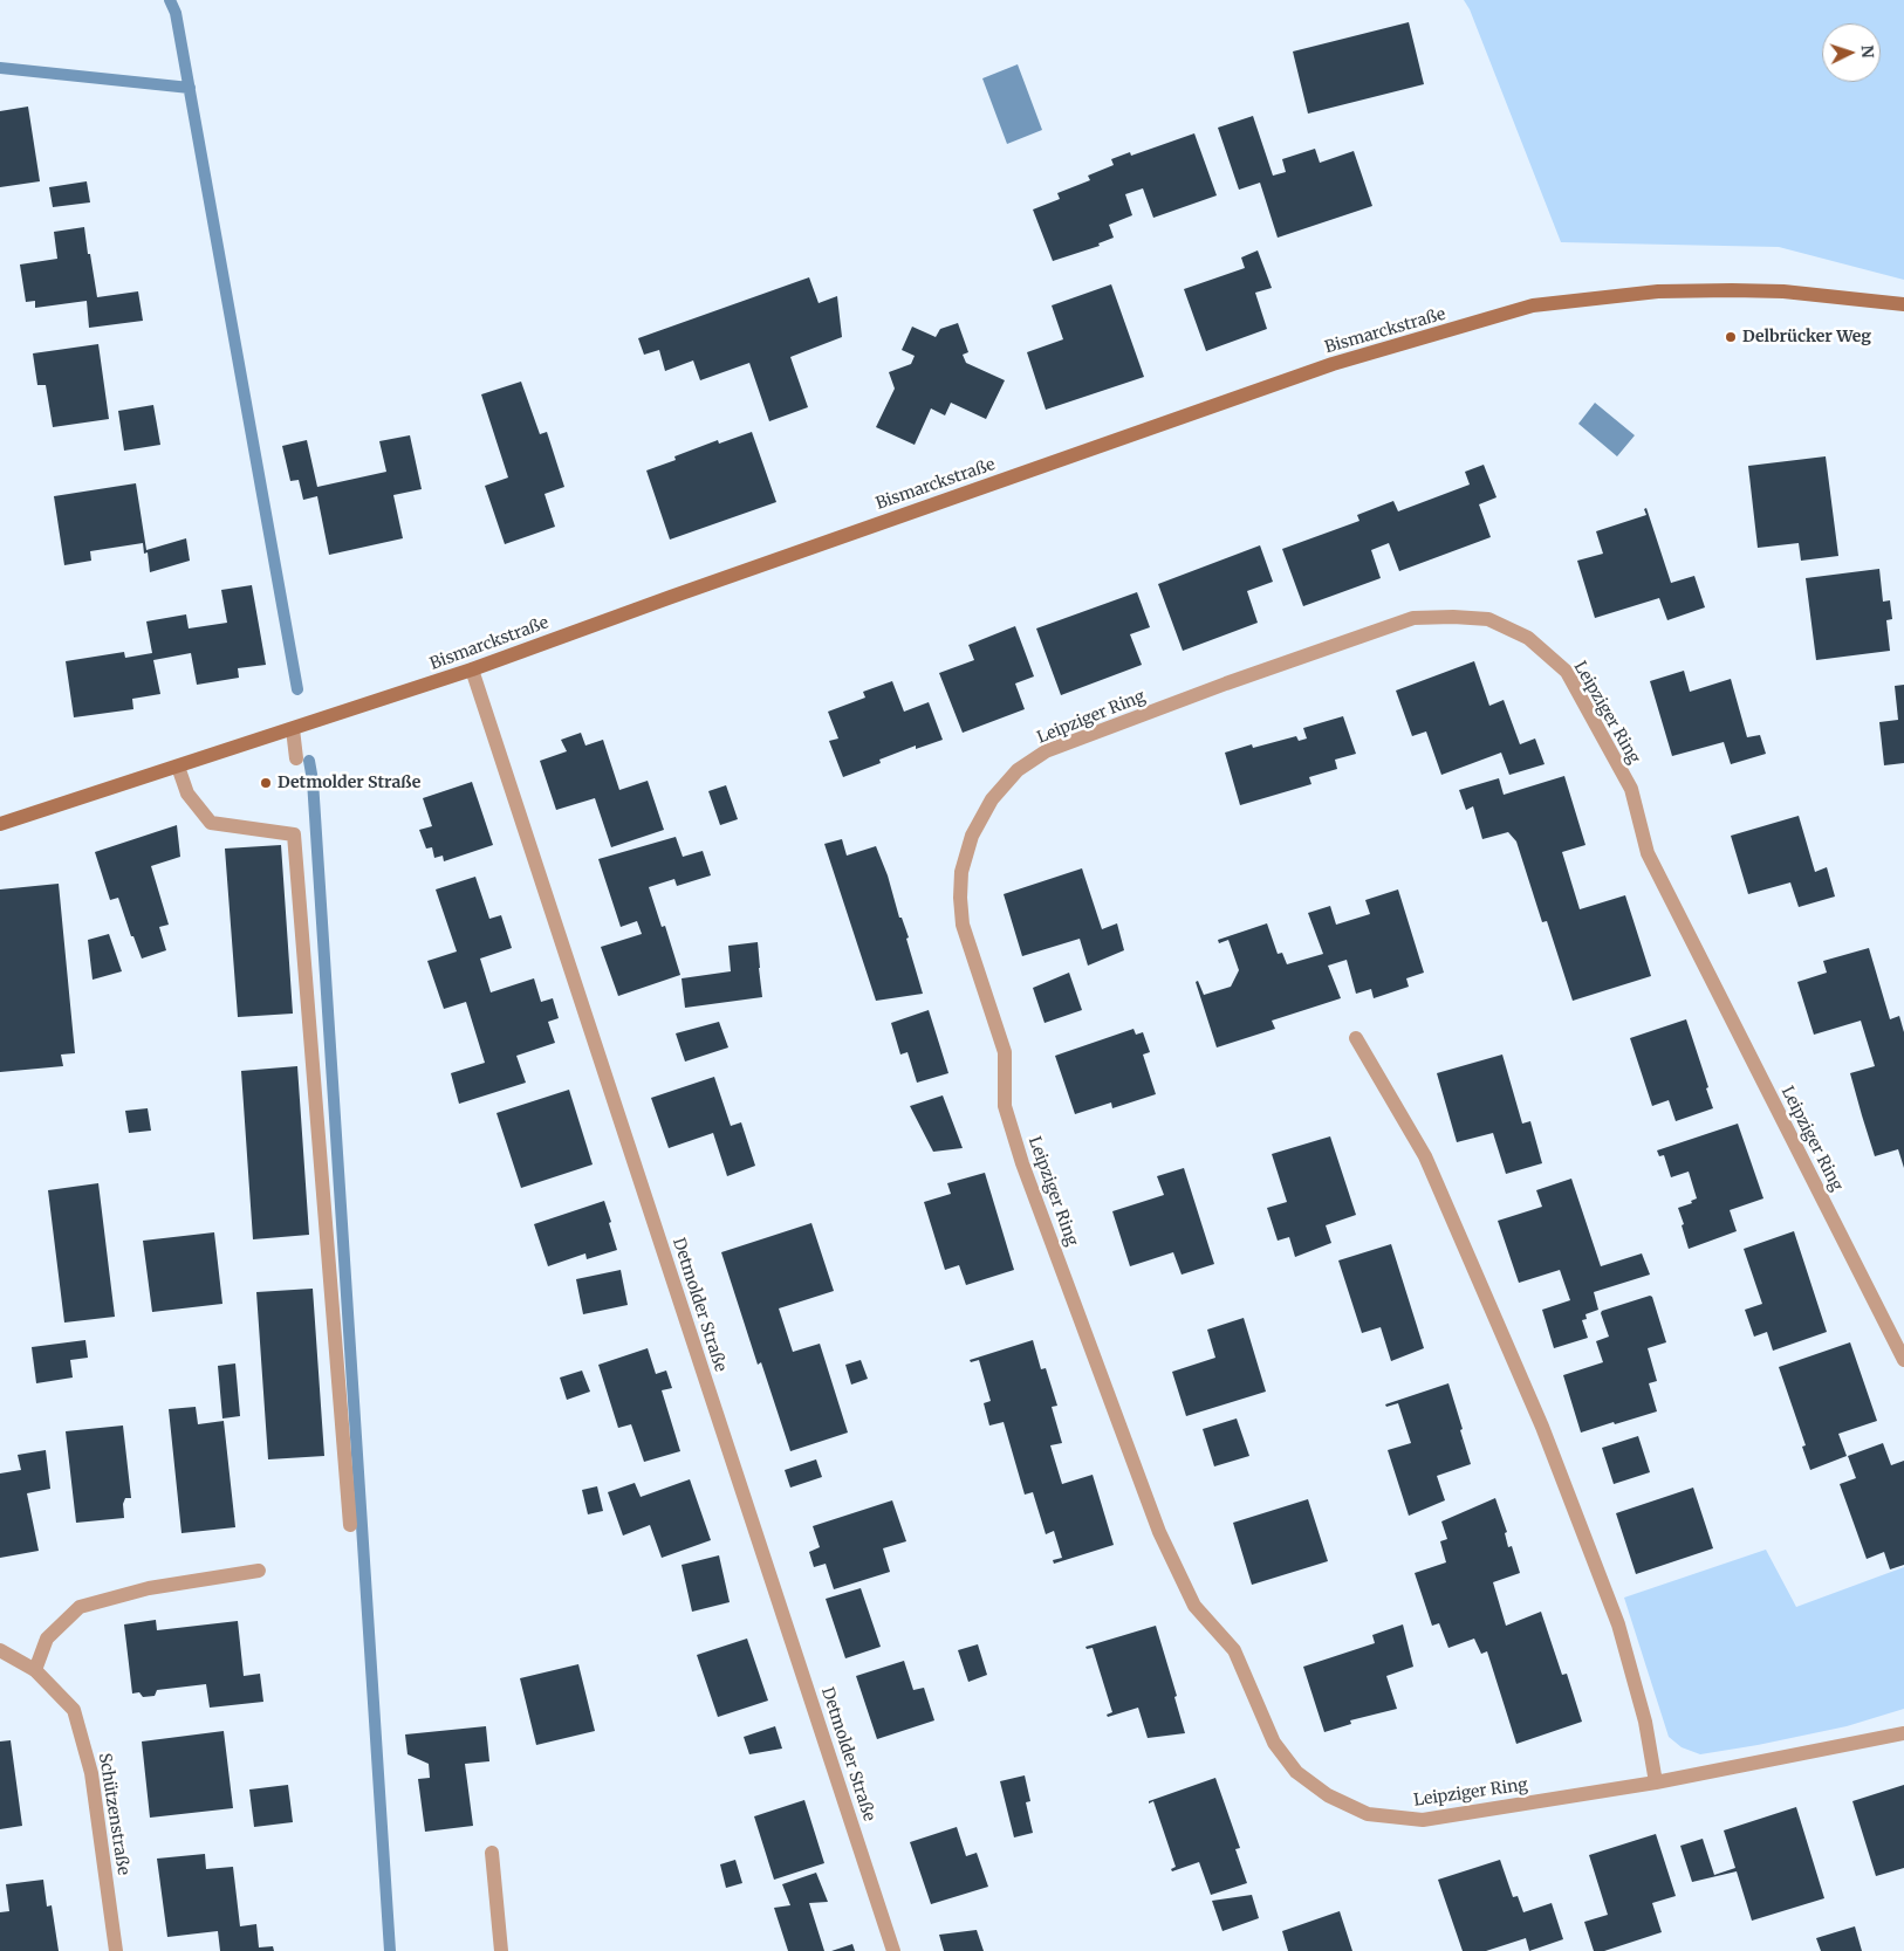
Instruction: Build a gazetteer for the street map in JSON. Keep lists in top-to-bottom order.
{
  "streets": {
    "main road": ["Bismarckstraße"],
    "street": ["Leipziger Ring", "Detmolder Straße", "Schützenstraße"]
  },
  "crossings": [
    ["Bismarckstraße", "Detmolder Straße"]
  ],
  "places": ["Delbrücker Weg", "Detmolder Straße"],
  "north": "right"
}
